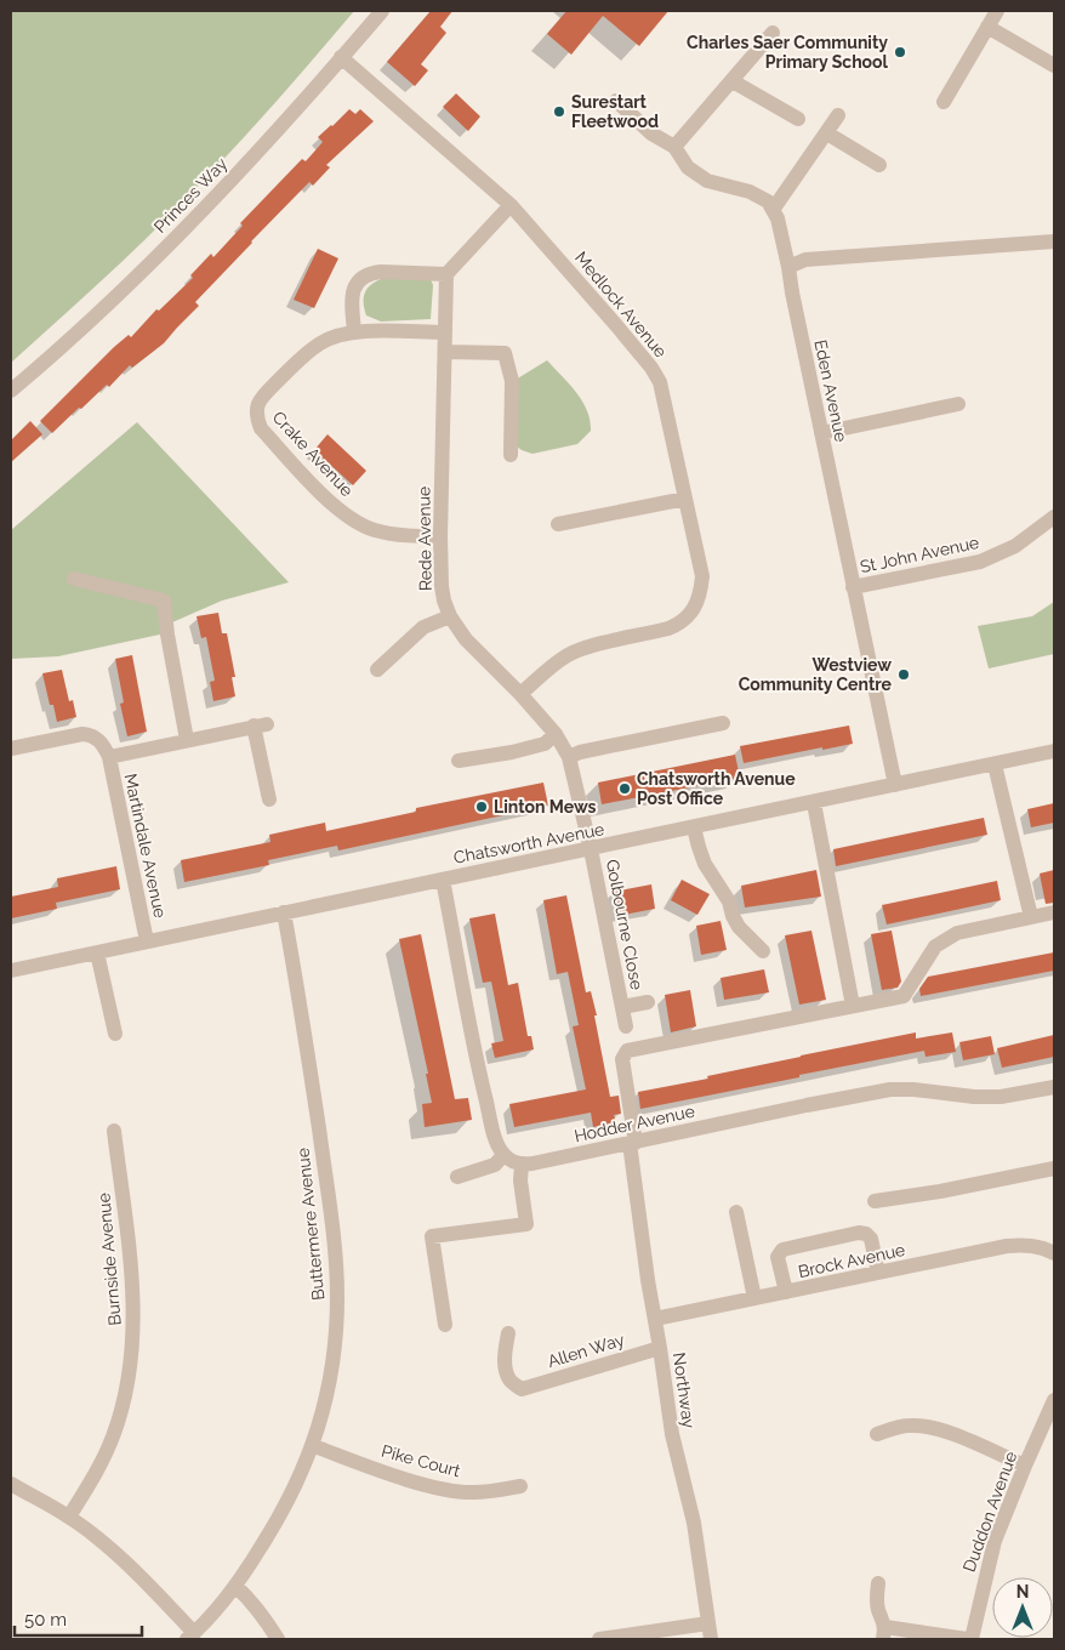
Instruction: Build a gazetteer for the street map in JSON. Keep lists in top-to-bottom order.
{
  "streets": {
    "street": [
      "Princes Way",
      "Medlock Avenue",
      "Eden Avenue",
      "Crake Avenue",
      "Rede Avenue",
      "St John Avenue",
      "Chatsworth Avenue",
      "Martindale Avenue",
      "Golbourne Close",
      "Hodder Avenue",
      "Buttermere Avenue",
      "Burnside Avenue",
      "Brock Avenue",
      "Allen Way",
      "Northway",
      "Pike Court",
      "Duddon Avenue"
    ]
  },
  "crossings": [
    ["Princes Way", "Medlock Avenue"],
    ["Medlock Avenue", "Rede Avenue"],
    ["Eden Avenue", "St John Avenue"],
    ["Eden Avenue", "Chatsworth Avenue"],
    ["Crake Avenue", "Rede Avenue"],
    ["Rede Avenue", "Chatsworth Avenue"],
    ["Rede Avenue", "Golbourne Close"],
    ["Chatsworth Avenue", "Martindale Avenue"],
    ["Chatsworth Avenue", "Golbourne Close"],
    ["Chatsworth Avenue", "Buttermere Avenue"],
    ["Hodder Avenue", "Northway"],
    ["Buttermere Avenue", "Pike Court"],
    ["Brock Avenue", "Northway"],
    ["Allen Way", "Northway"]
  ],
  "places": [
    "Charles Saer Community Primary School",
    "Surestart Fleetwood",
    "Westview Community Centre",
    "Chatsworth Avenue Post Office",
    "Linton Mews"
  ],
  "scale_bar": "50 m",
  "north": "top"
}
